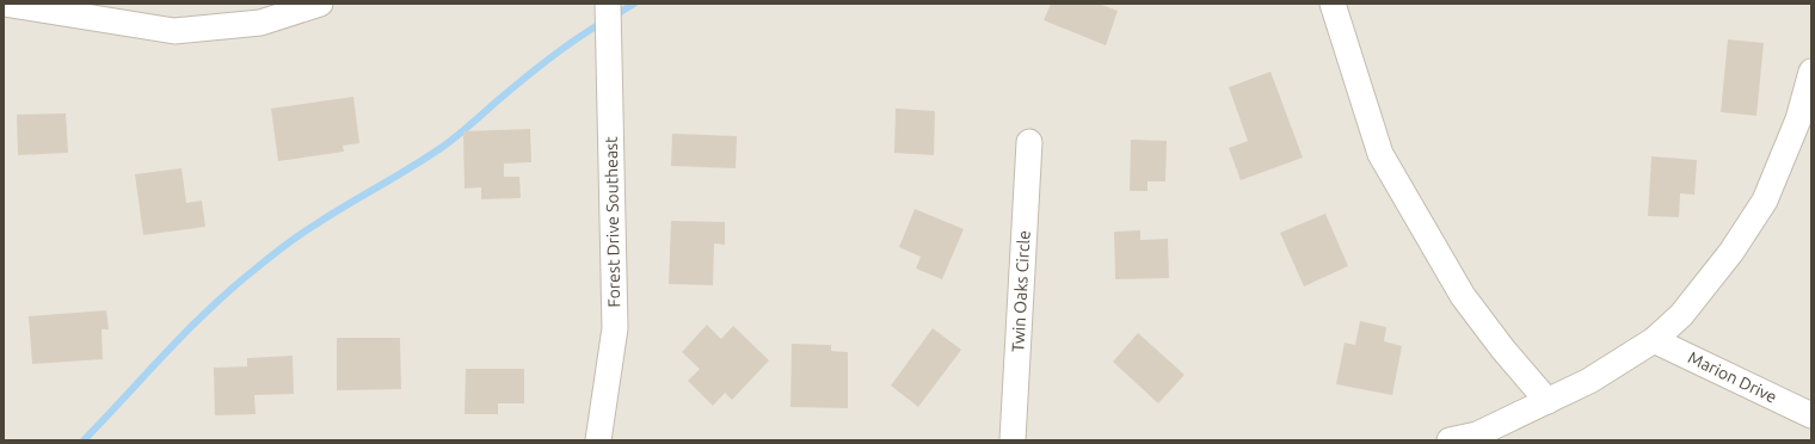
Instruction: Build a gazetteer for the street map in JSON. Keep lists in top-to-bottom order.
{
  "streets": {
    "street": ["Forest Drive Southeast", "Twin Oaks Circle", "Marion Drive"]
  }
}
